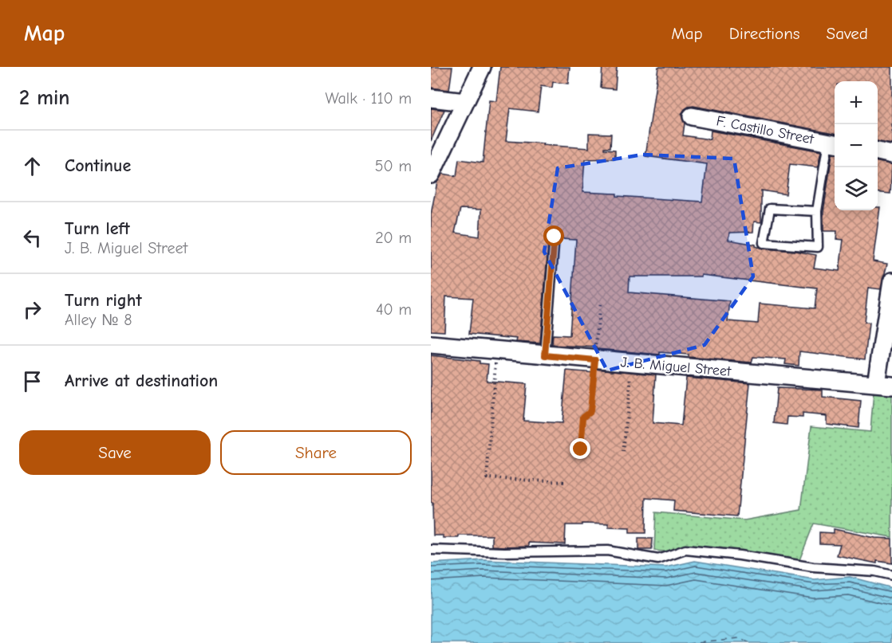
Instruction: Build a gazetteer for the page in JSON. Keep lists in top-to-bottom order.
{
  "streets": {
    "street": ["F. Castillo Street", "J. B. Miguel Street"]
  },
  "page": {
    "header": "Map",
    "nav": ["Map", "Directions", "Saved"],
    "heading": ["2 min", "Walk · 110 m"],
    "map_buttons": ["+", "−"],
    "list": [
      ["Continue", "50 m"],
      ["Turn left", "J. B. Miguel Street", "20 m"],
      ["Turn right", "Alley № 8", "40 m"],
      "Arrive at destination"
    ],
    "buttons": ["Save", "Share"]
  }
}
